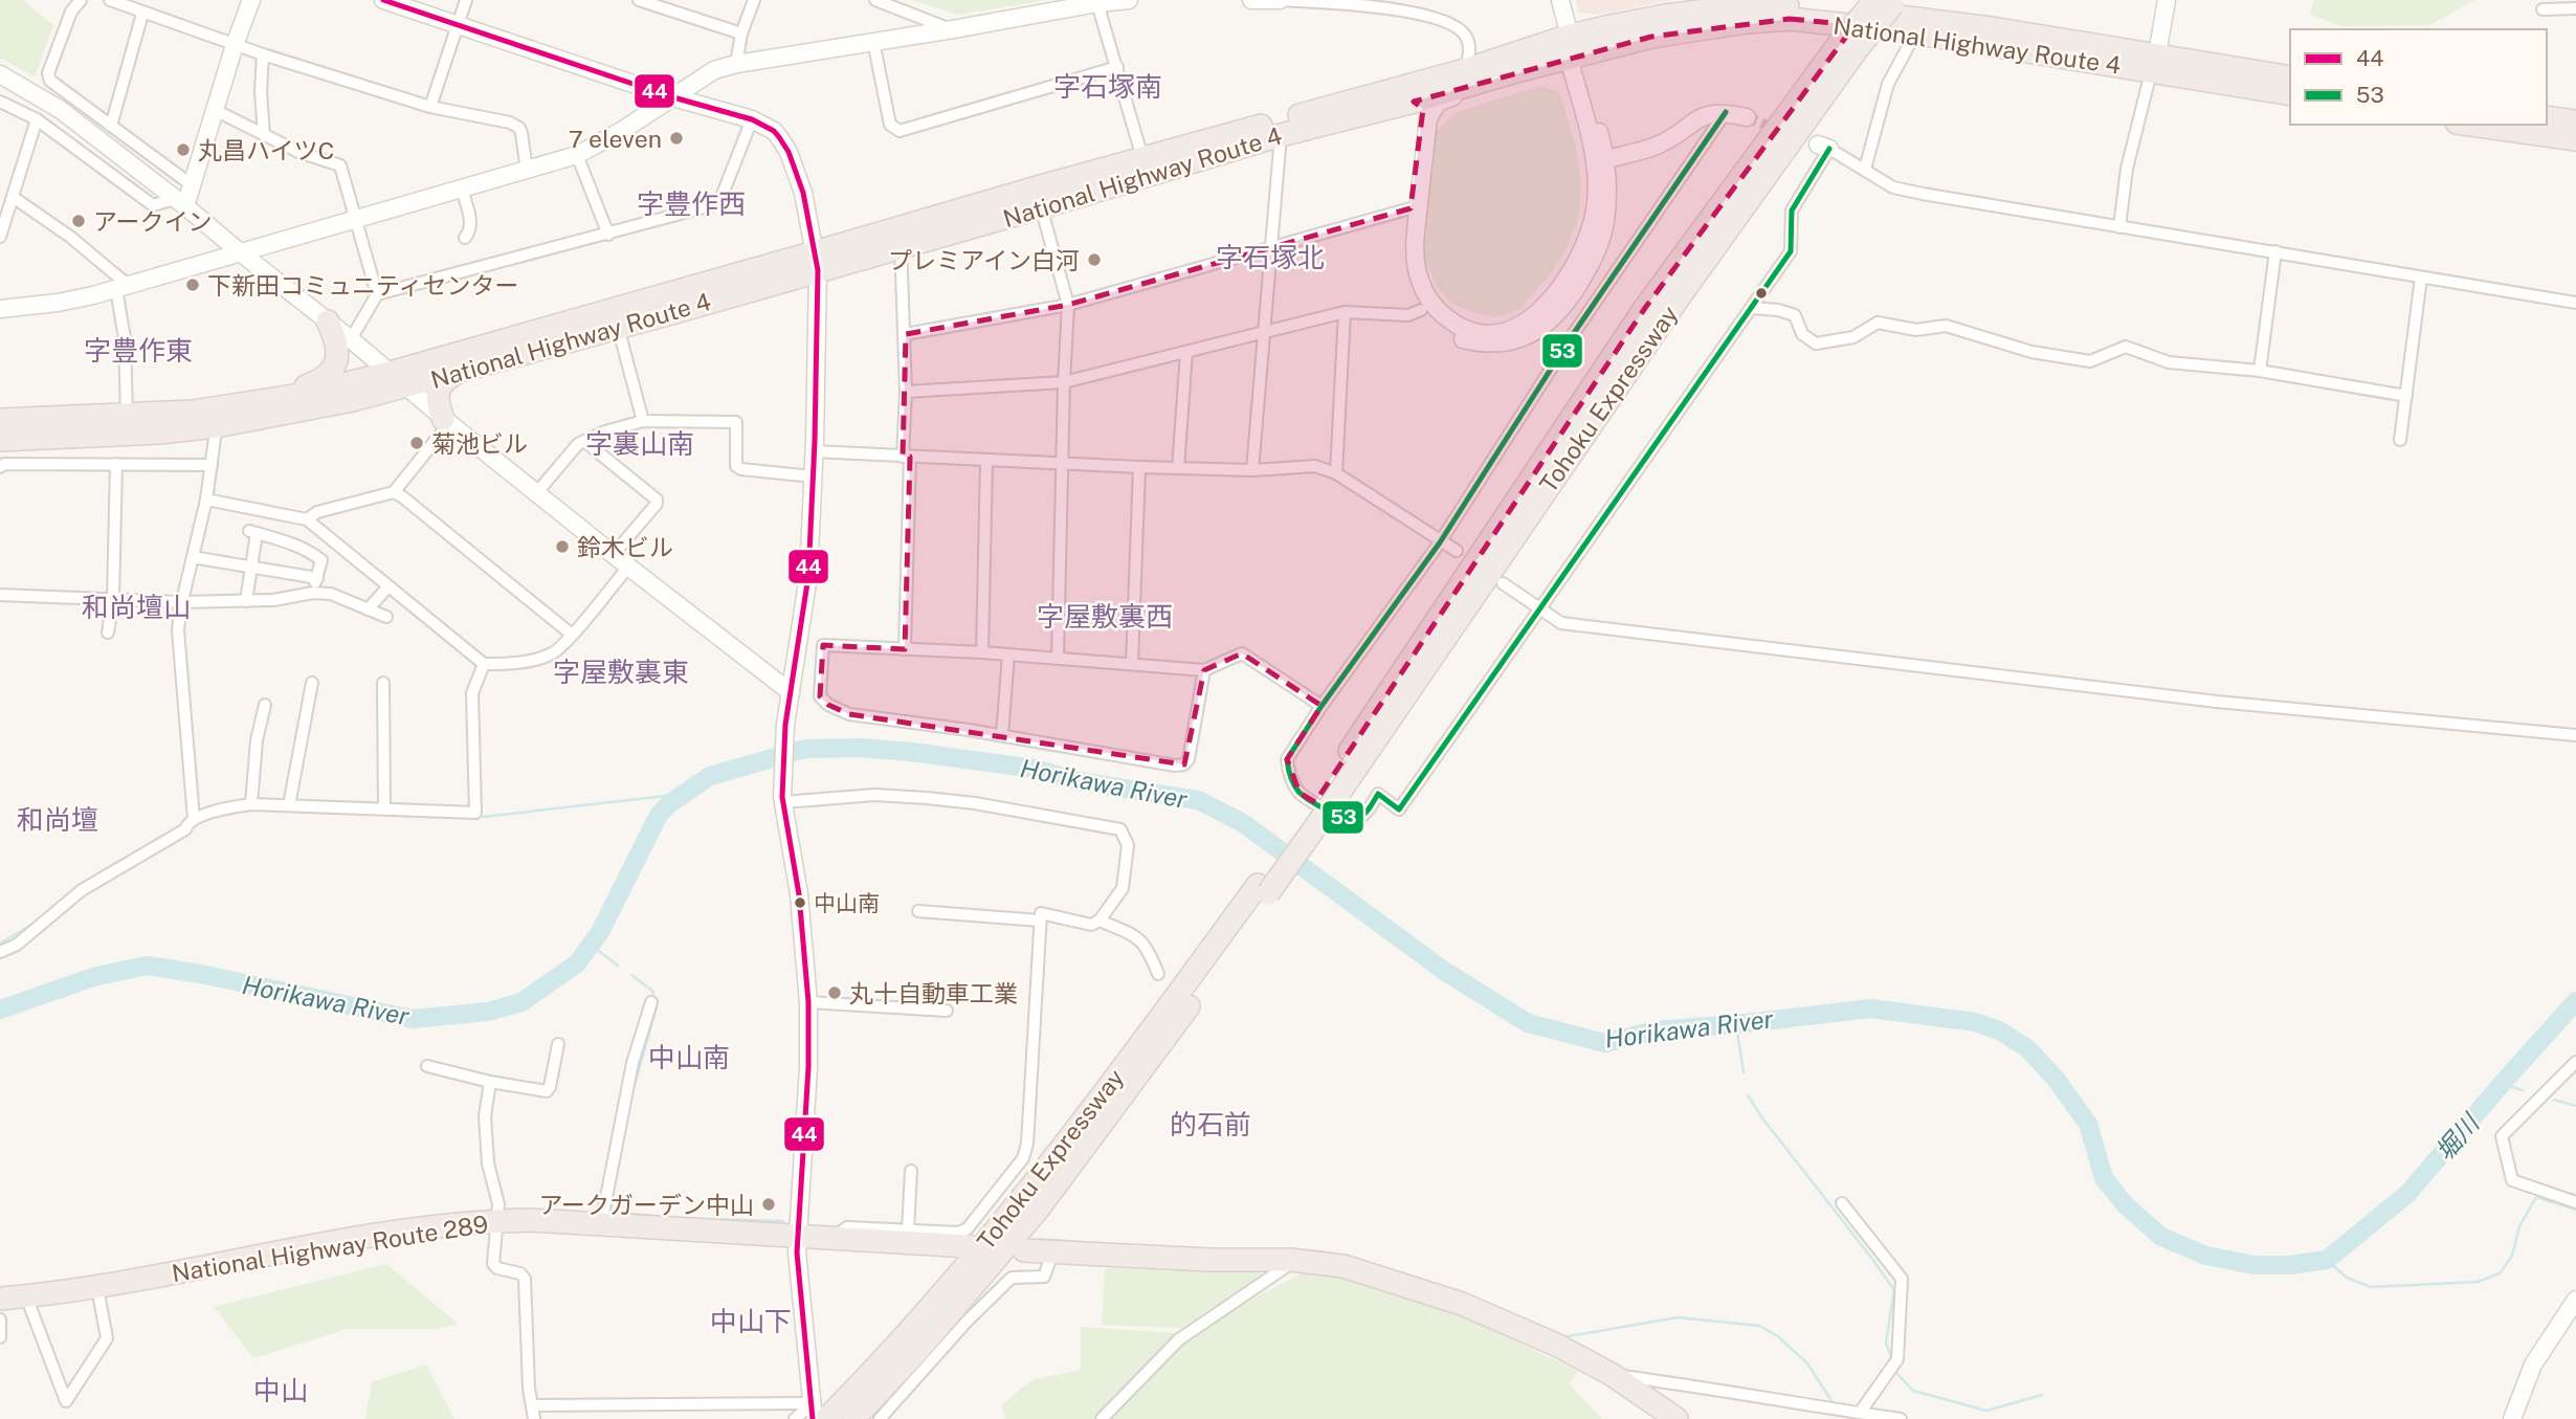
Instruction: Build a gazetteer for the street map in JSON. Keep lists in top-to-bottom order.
{
  "streets": {
    "highway": ["National Highway Route 4", "Tohoku Expressway", "National Highway Route 289"]
  },
  "districts": [
    "字石塚南",
    "字豊作西",
    "字石塚北",
    "字豊作東",
    "字裏山南",
    "和尚壇山",
    "字屋敷裏西",
    "字屋敷裏東",
    "和尚壇",
    "中山南",
    "的石前",
    "中山下",
    "中山"
  ],
  "water": ["Horikawa River", "堀川"],
  "places": [
    "7 eleven",
    "丸昌ハイツC",
    "アークイン",
    "プレミアイン白河",
    "下新田コミュニティセンター",
    "菊池ビル",
    "鈴木ビル",
    "中山南",
    "丸十自動車工業",
    "アークガーデン中山"
  ],
  "lines": ["transit line 44", "transit line 53"],
  "legend": ["44", "53"]
}
